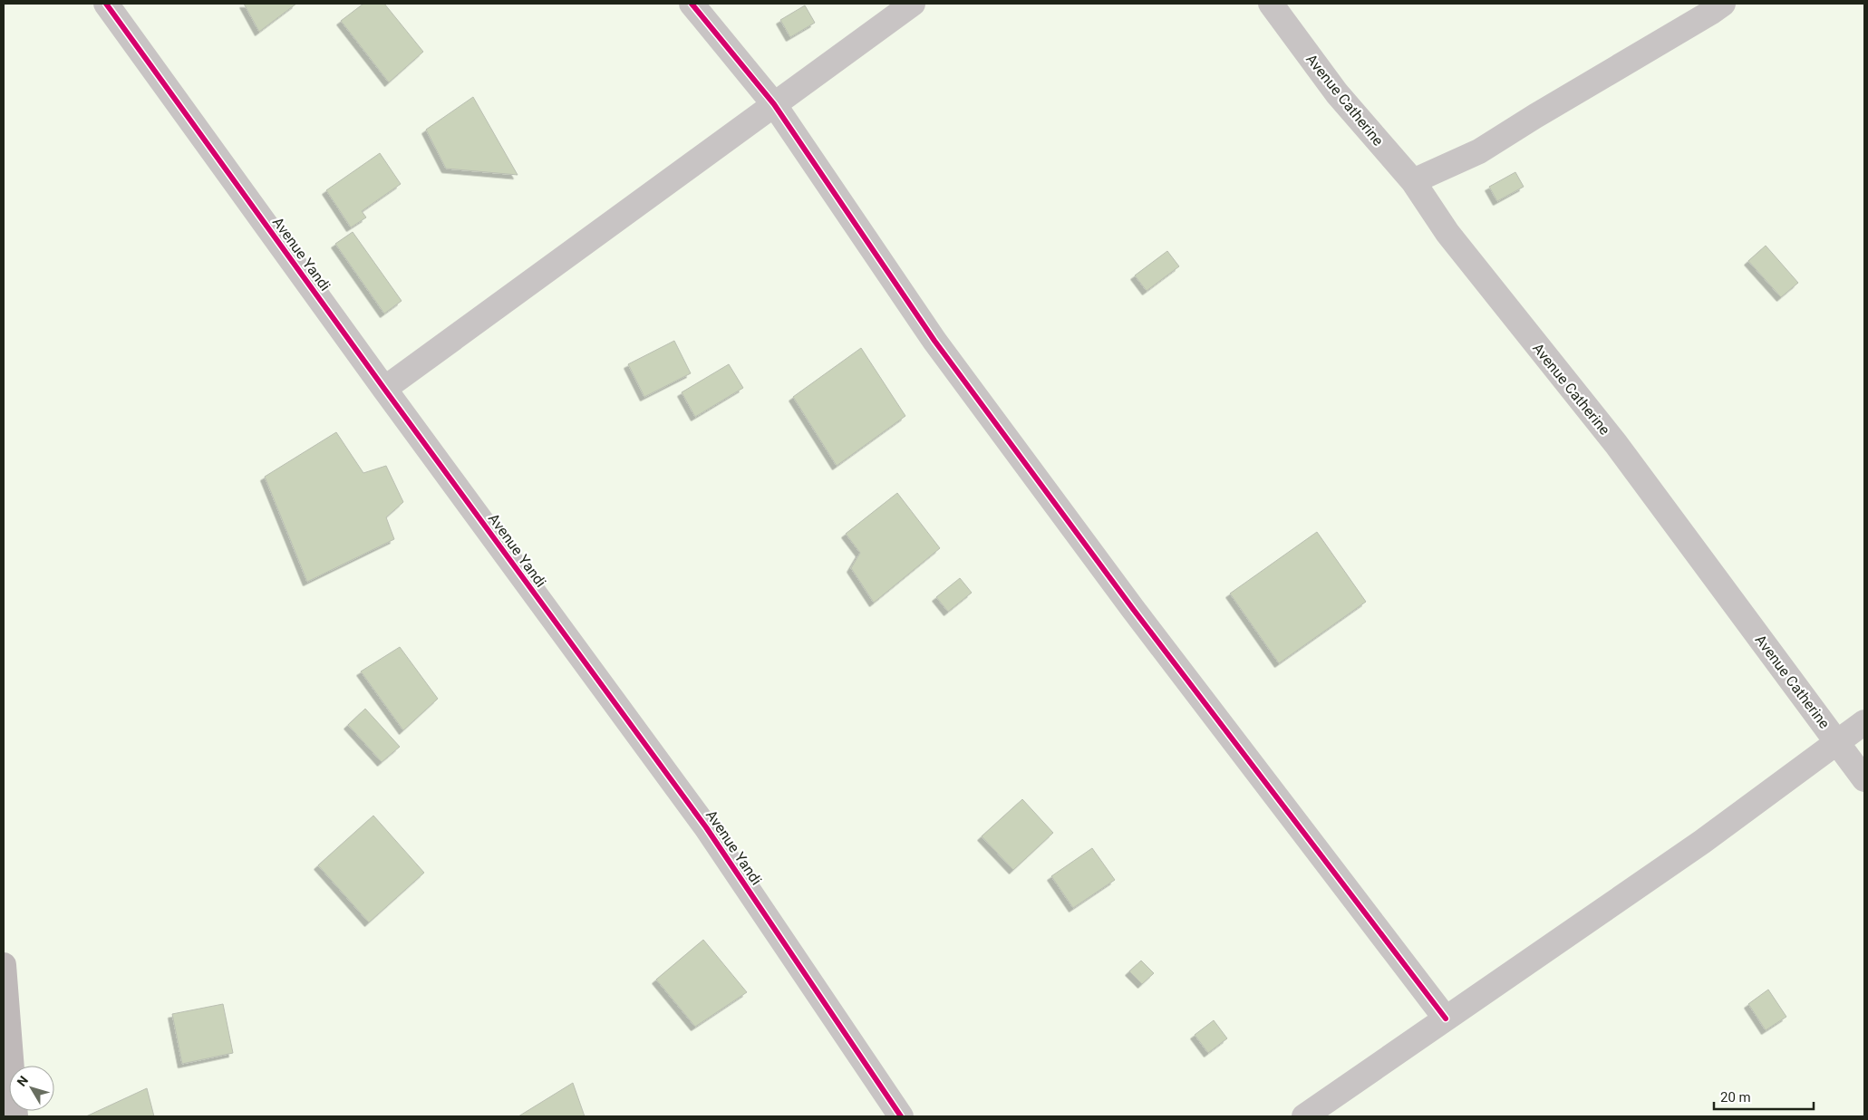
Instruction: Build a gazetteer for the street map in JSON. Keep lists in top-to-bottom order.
{
  "streets": {
    "street": ["Avenue Catherine", "Avenue Yandi"]
  },
  "scale_bar": "20 m",
  "north": "top left"
}
